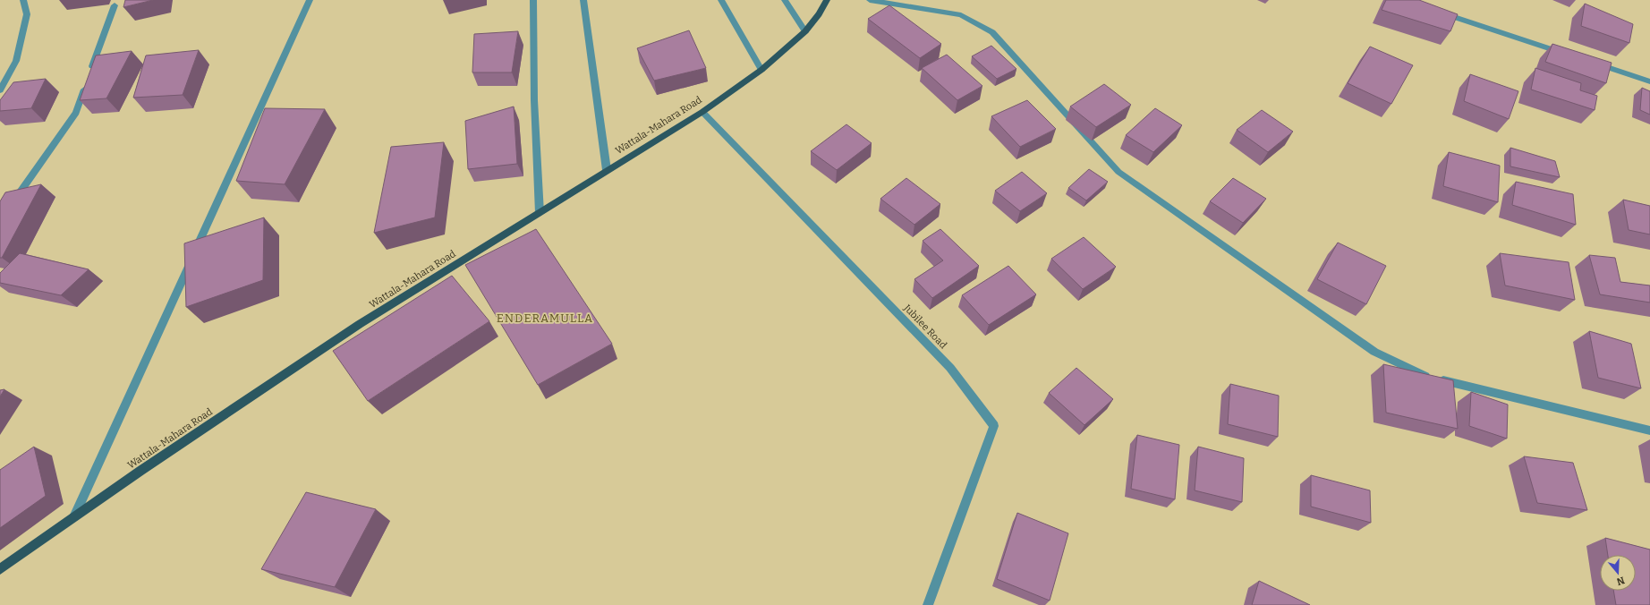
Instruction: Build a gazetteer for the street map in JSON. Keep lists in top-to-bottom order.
{
  "streets": {
    "main road": ["Wattala-Mahara Road"],
    "street": ["Jubilee Road"]
  },
  "crossings": [
    ["Wattala-Mahara Road", "Jubilee Road"]
  ],
  "districts": ["ENDERAMULLA"],
  "north": "bottom"
}
